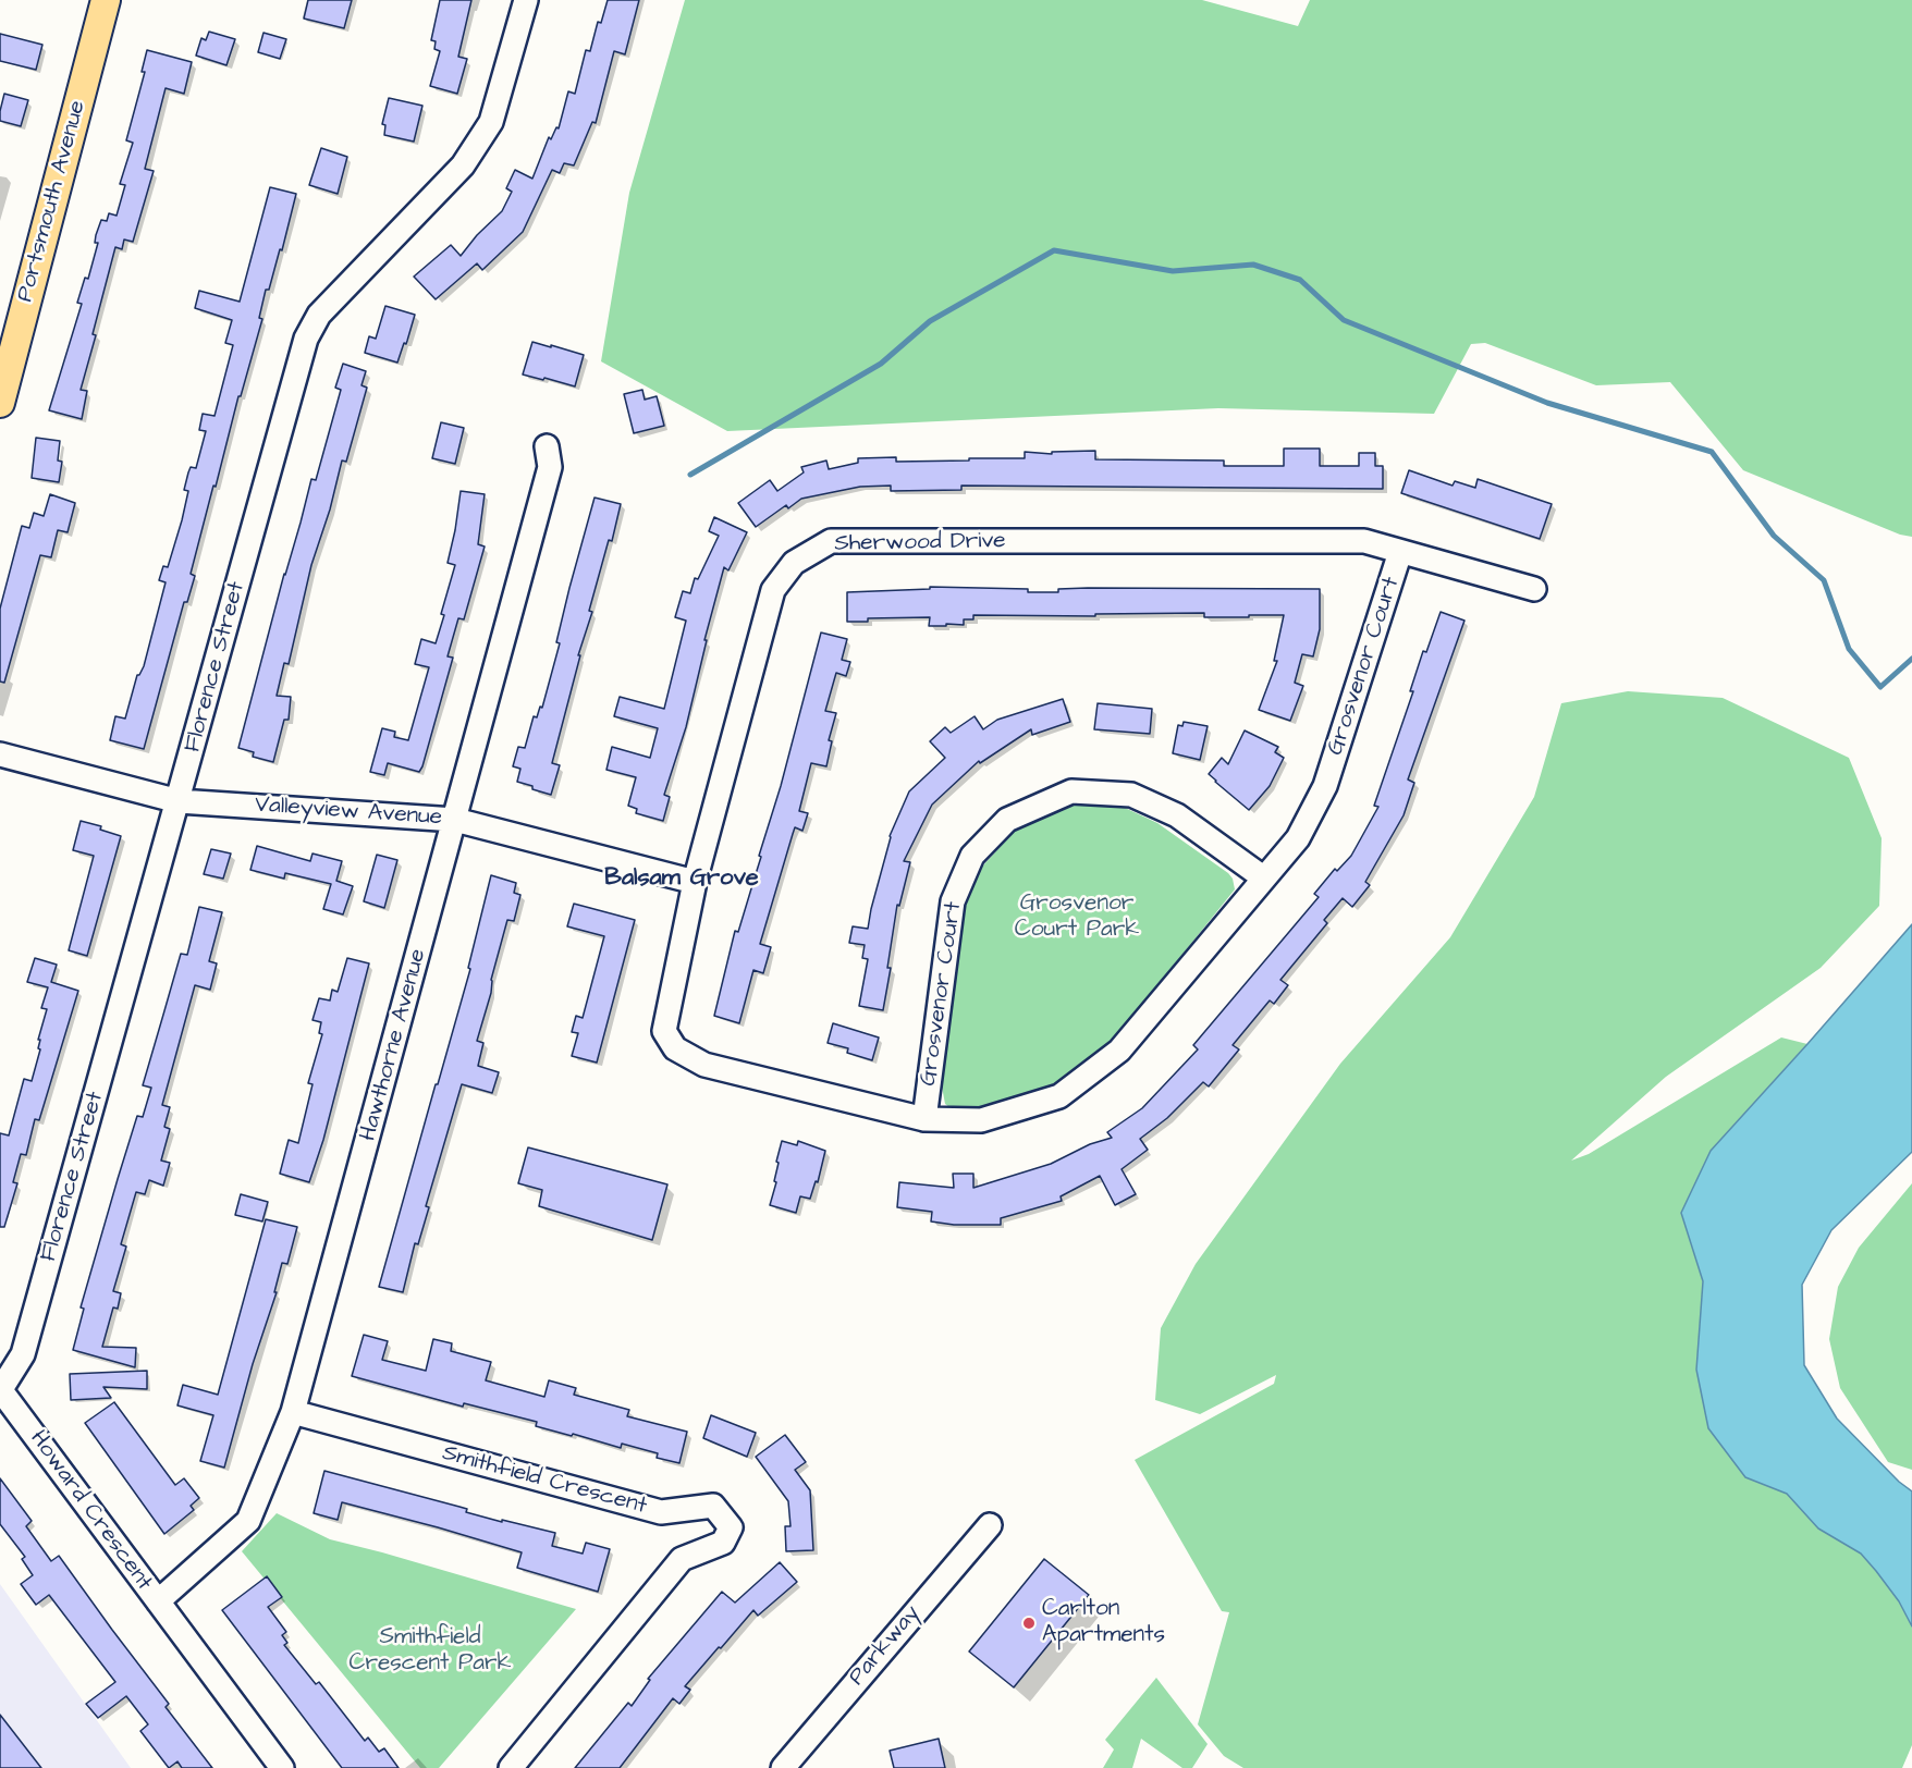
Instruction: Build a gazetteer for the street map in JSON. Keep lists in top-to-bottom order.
{
  "streets": {
    "main road": ["Portsmouth Avenue"],
    "street": [
      "Sherwood Drive",
      "Grosvenor Court",
      "Florence Street",
      "Valleyview Avenue",
      "Hawthorne Avenue",
      "Smithfield Crescent",
      "Howard Crescent",
      "Parkway"
    ]
  },
  "crossings": [
    ["Sherwood Drive", "Grosvenor Court"],
    ["Sherwood Drive", "Valleyview Avenue"],
    ["Florence Street", "Valleyview Avenue"],
    ["Florence Street", "Howard Crescent"],
    ["Valleyview Avenue", "Hawthorne Avenue"],
    ["Hawthorne Avenue", "Smithfield Crescent"],
    ["Hawthorne Avenue", "Howard Crescent"]
  ],
  "districts": ["Balsam Grove"],
  "parks": ["Grosvenor Court Park", "Smithfield Crescent Park"],
  "places": ["Carlton Apartments"]
}
